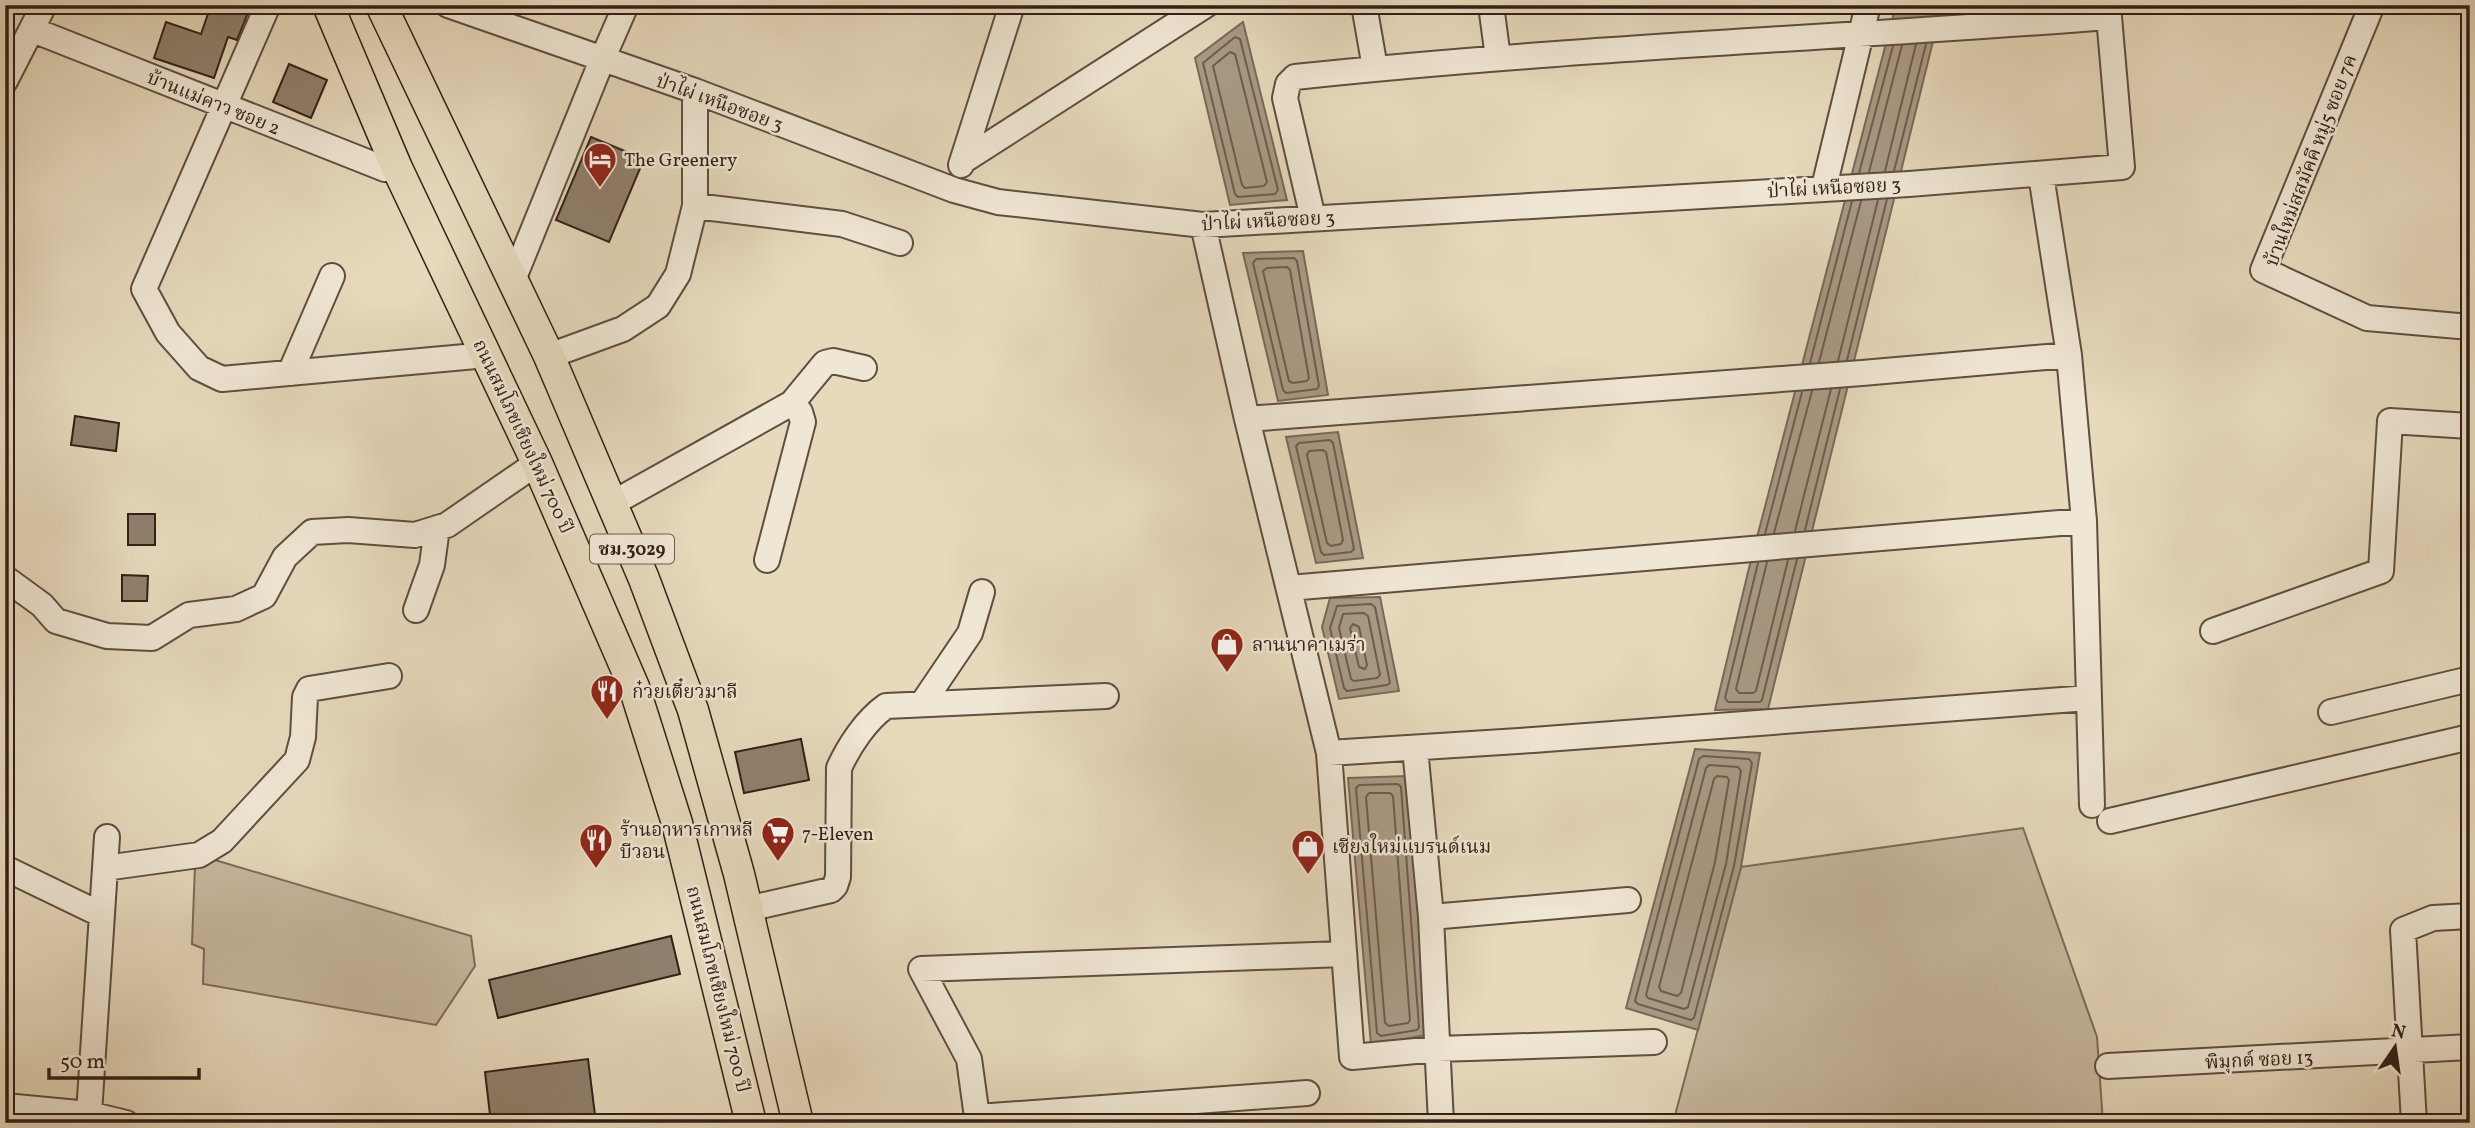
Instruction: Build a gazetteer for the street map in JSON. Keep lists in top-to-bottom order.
{
  "streets": {
    "main road": ["ถนนสมโภชเชียงใหม่ 700 ปี", "ชม.3029"],
    "street": [
      "บ้านแม่คาว ซอย 2",
      "ป่าไผ่ เหนือซอย 3",
      "บ้านใหม่สสมัคคี หมู่5 ซอย 7ค",
      "พิมุกต์ ซอย 13"
    ]
  },
  "crossings": [
    ["บ้านแม่คาว ซอย 2", "ถนนสมโภชเชียงใหม่ 700 ปี"]
  ],
  "places": {
    "hotel": ["The Greenery"],
    "shop": ["ลานนาคาเมร่า", "เชียงใหม่แบรนด์เนม"],
    "restaurant": ["ก๋วยเตี๋ยวมาลี", "ร้านอาหารเกาหลี บีวอน"],
    "supermarket": ["7-Eleven"]
  },
  "scale_bar": "50 m",
  "north": "top"
}
